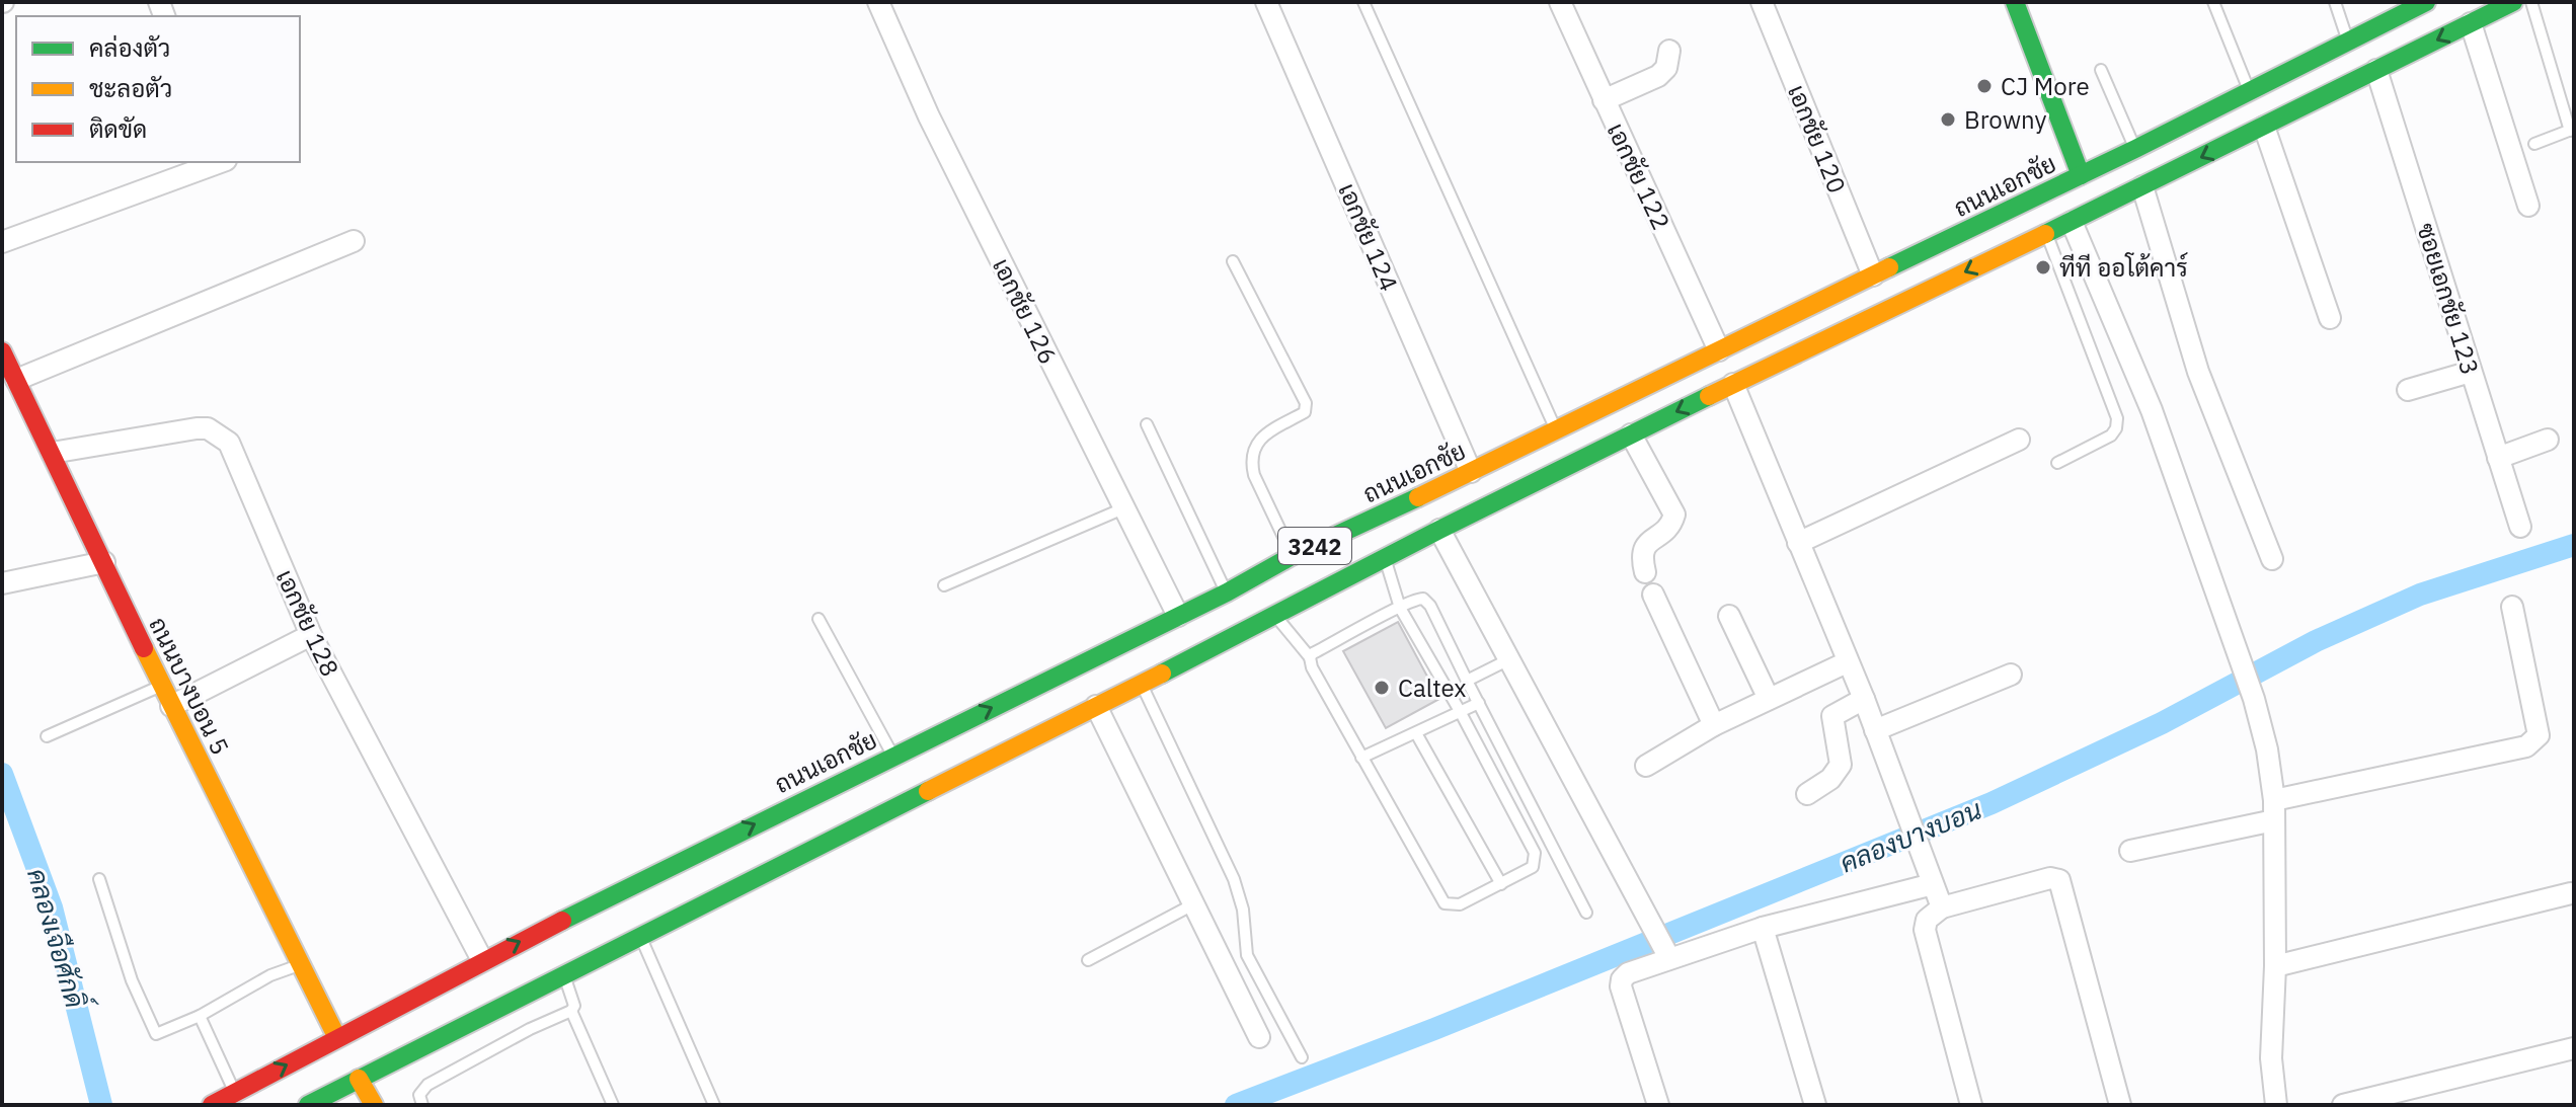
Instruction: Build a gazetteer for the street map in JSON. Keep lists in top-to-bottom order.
{
  "streets": {
    "main road": ["ถนนเอกชัย", "3242", "ถนนบางบอน 5"],
    "street": [
      "เอกชัย 120",
      "เอกชัย 122",
      "เอกชัย 124",
      "ซอยเอกชัย 123",
      "เอกชัย 126",
      "เอกชัย 128"
    ]
  },
  "crossings": [
    ["เอกชัย 120", "ถนนเอกชัย"],
    ["เอกชัย 122", "ถนนเอกชัย"],
    ["ถนนเอกชัย", "เอกชัย 124"],
    ["ถนนเอกชัย", "ซอยเอกชัย 123"],
    ["ถนนเอกชัย", "เอกชัย 126"],
    ["ถนนเอกชัย", "เอกชัย 128"],
    ["ถนนเอกชัย", "ถนนบางบอน 5"],
    ["เอกชัย 128", "ถนนบางบอน 5"]
  ],
  "water": ["คลองบางบอน", "คลองเจือศักดิ์"],
  "places": [
    "CJ More",
    "Browny",
    "ทีที ออโต้คาร์",
    "Caltex"
  ],
  "legend": ["คล่องตัว", "ชะลอตัว", "ติดขัด"]
}
